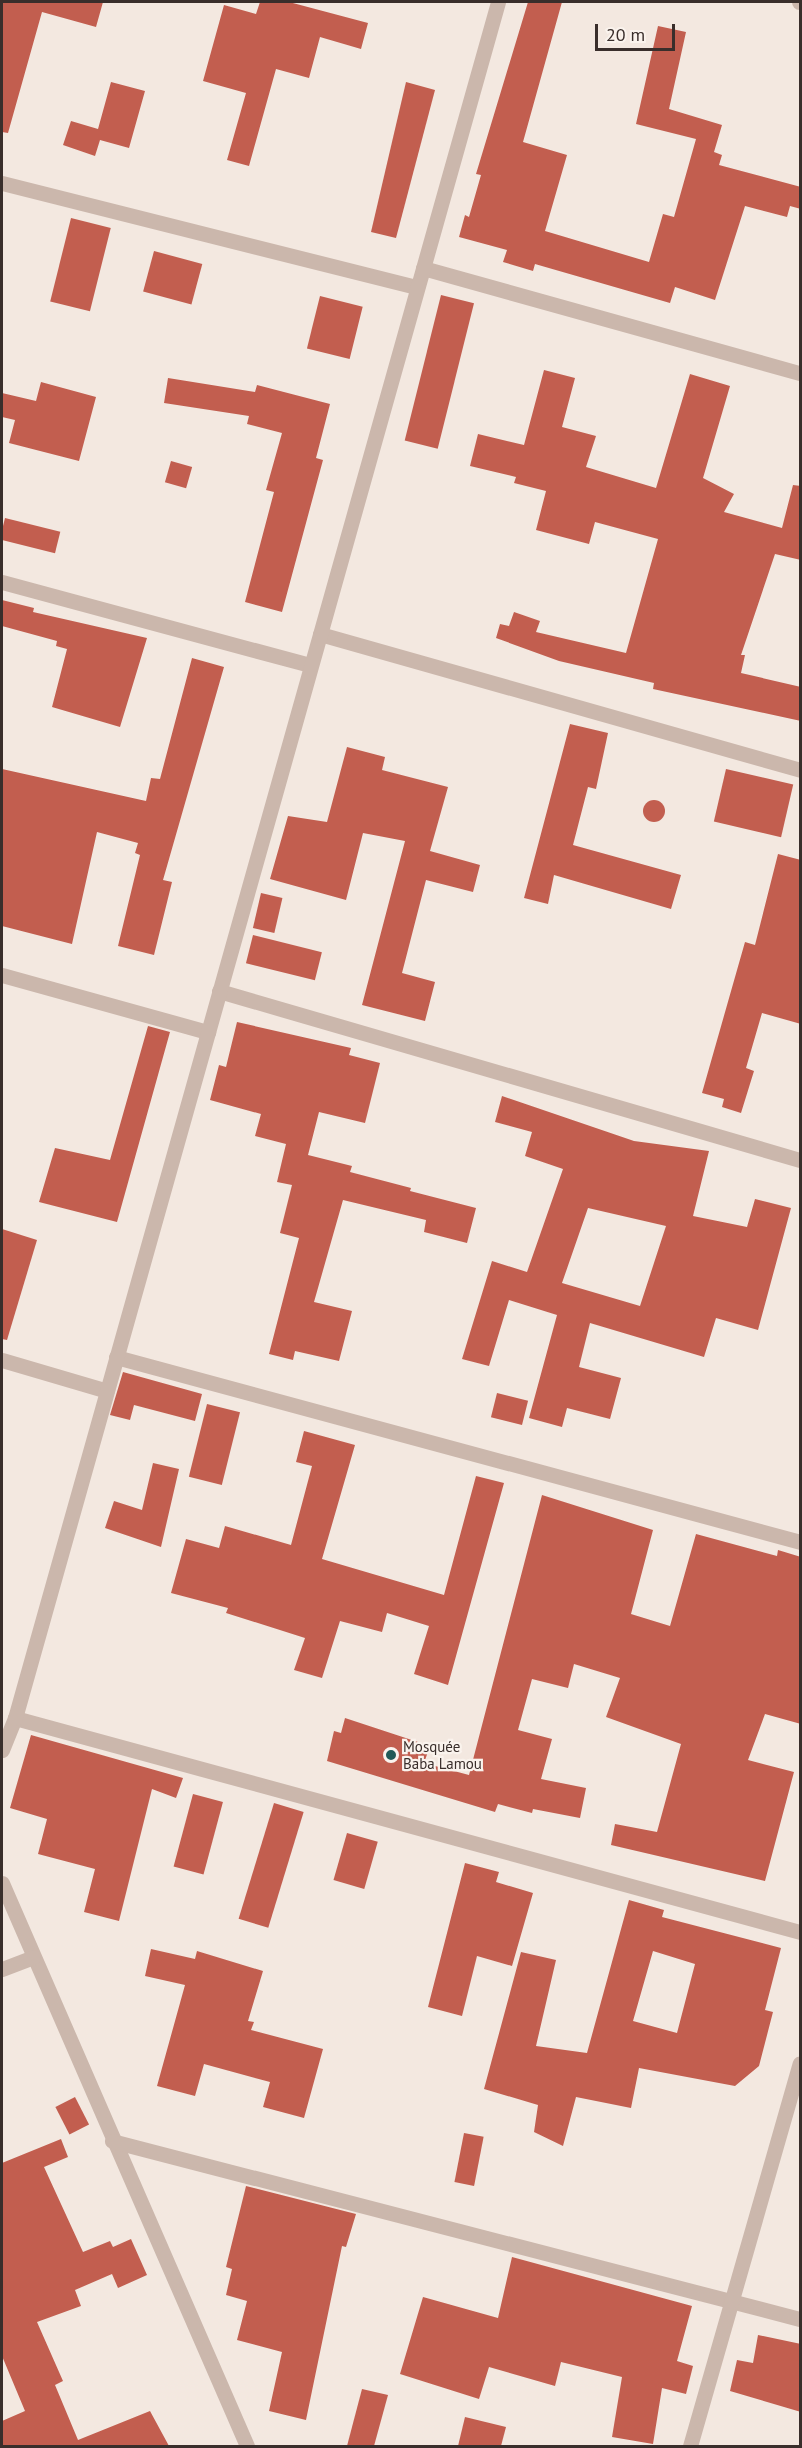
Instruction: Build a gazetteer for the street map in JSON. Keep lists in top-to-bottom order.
{
  "places": ["Mosquée Baba Lamou"],
  "scale_bar": "20 m"
}
